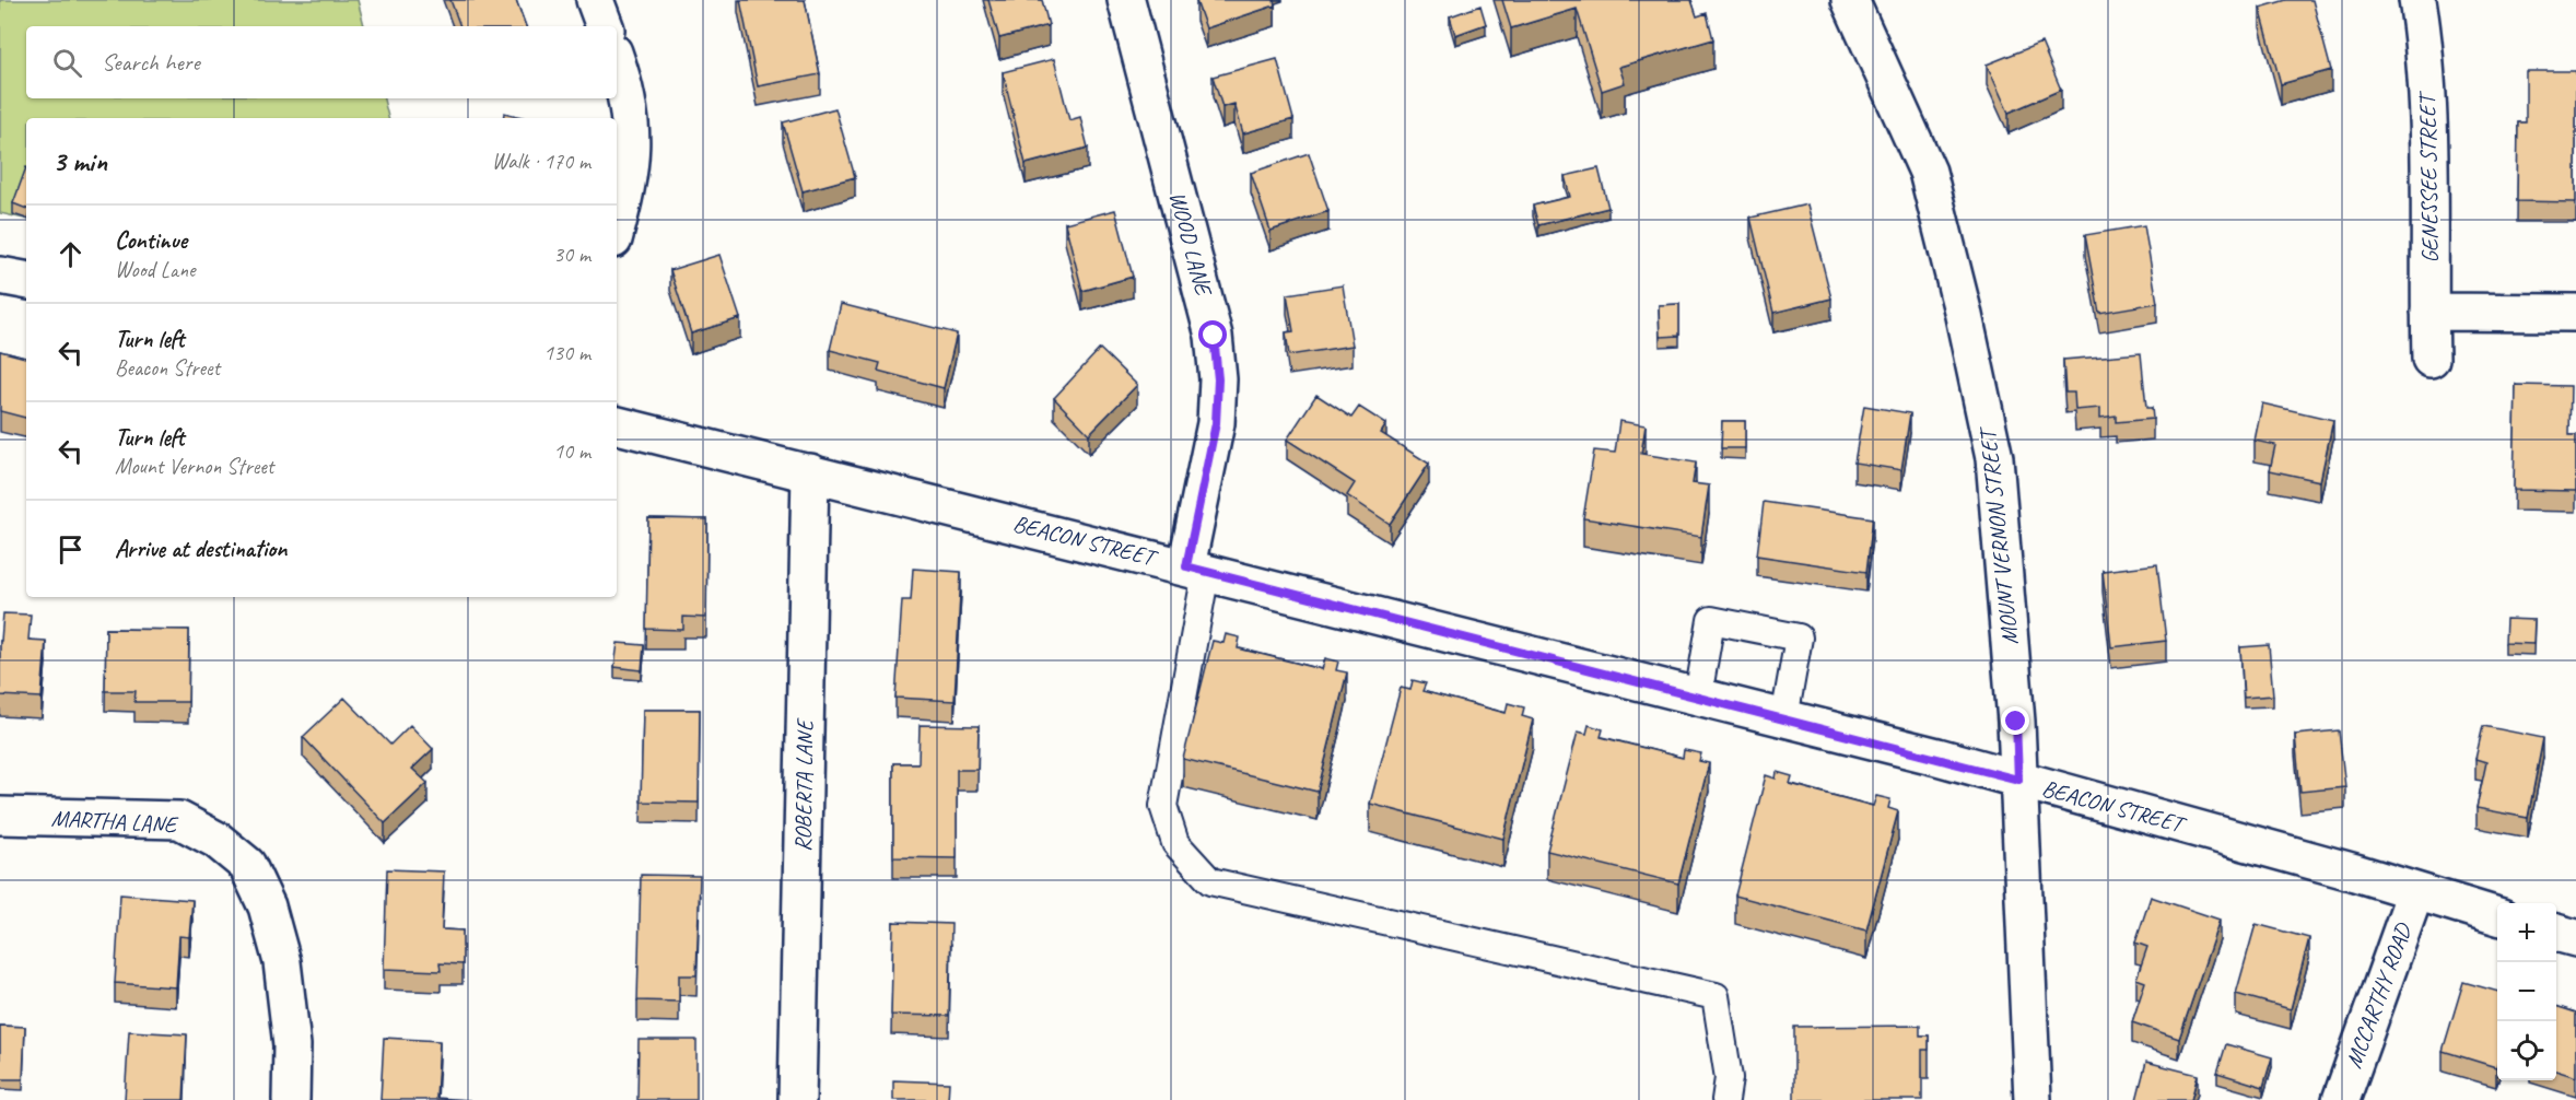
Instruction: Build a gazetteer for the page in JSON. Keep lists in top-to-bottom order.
{
  "streets": {
    "main road": [
      "GENESSEE STREET",
      "WOOD LANE",
      "MOUNT VERNON STREET",
      "BEACON STREET",
      "ROBERTA LANE",
      "MARTHA LANE",
      "MCCARTHY ROAD"
    ]
  },
  "crossings": [
    ["WOOD LANE", "BEACON STREET"],
    ["MOUNT VERNON STREET", "BEACON STREET"],
    ["BEACON STREET", "ROBERTA LANE"],
    ["BEACON STREET", "MCCARTHY ROAD"]
  ],
  "page": {
    "search": "Search here",
    "heading": ["3 min", "Walk · 170 m"],
    "list": [
      ["Continue", "Wood Lane", "30 m"],
      ["Turn left", "Beacon Street", "130 m"],
      ["Turn left", "Mount Vernon Street", "10 m"],
      "Arrive at destination"
    ],
    "map_buttons": ["+", "−"]
  }
}
